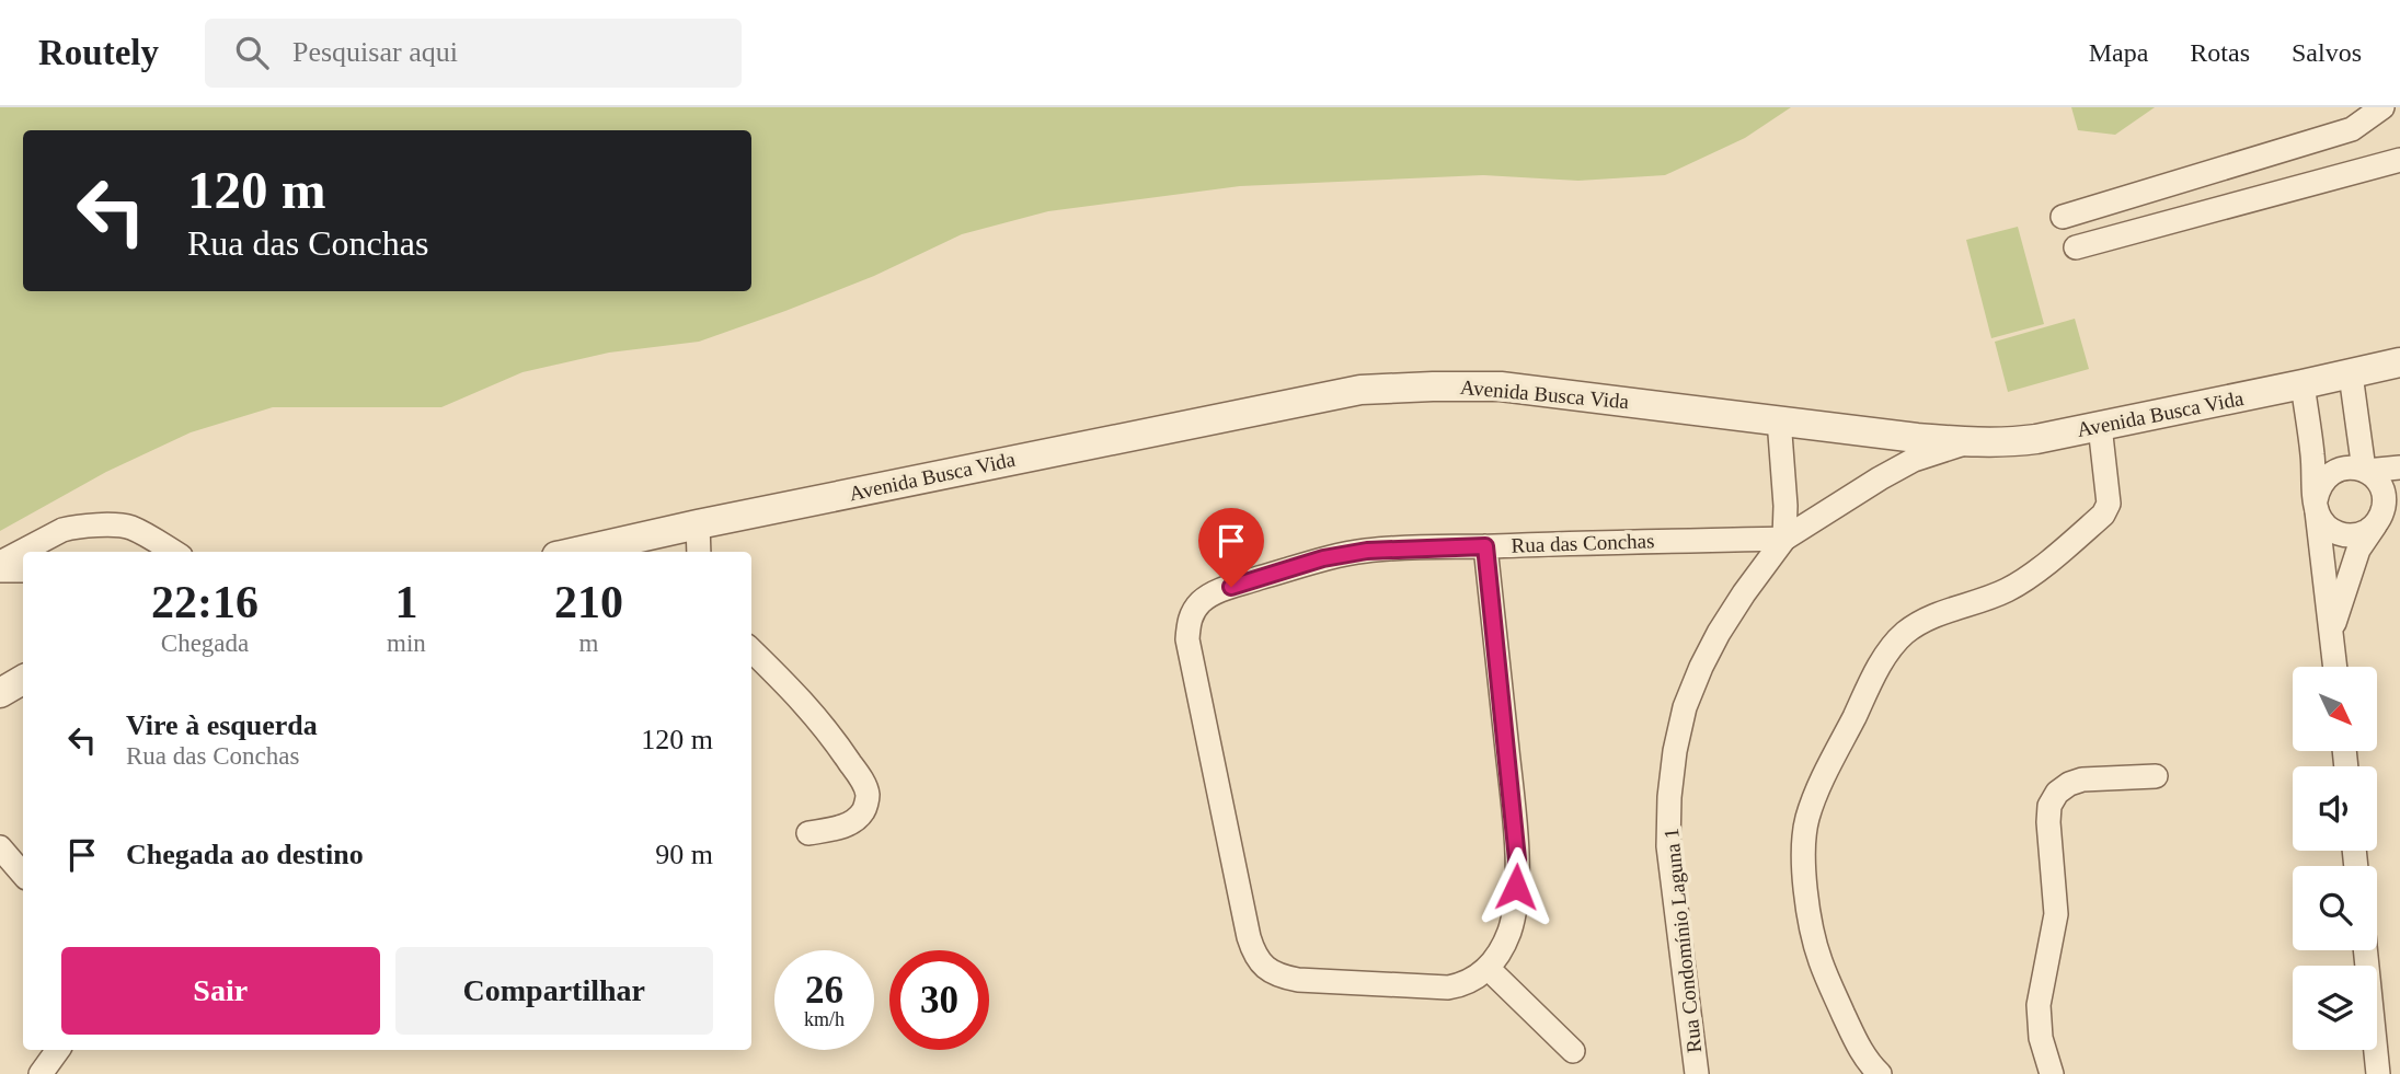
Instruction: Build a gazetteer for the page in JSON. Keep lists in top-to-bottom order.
{
  "streets": {
    "street": ["Avenida Busca Vida", "Rua das Conchas", "Rua Condomínio Laguna 1"]
  },
  "crossings": [
    ["Avenida Busca Vida", "Rua Condomínio Laguna 1"],
    ["Rua das Conchas", "Rua Condomínio Laguna 1"]
  ],
  "north": "bottom right",
  "page": {
    "header": "Routely",
    "search": "Pesquisar aqui",
    "nav": ["Mapa", "Rotas", "Salvos"],
    "turn": ["120 m", "Rua das Conchas"],
    "eta": [
      "22:16",
      "Chegada",
      "1",
      "min",
      "210",
      "m"
    ],
    "list": [
      {
        "name": "Vire à esquerda",
        "note": "Rua das Conchas",
        "value": "120 m"
      },
      {
        "name": "Chegada ao destino",
        "value": "90 m"
      }
    ],
    "buttons": ["Sair", "Compartilhar"],
    "speed": "26 km/h",
    "limit": "30"
  }
}
